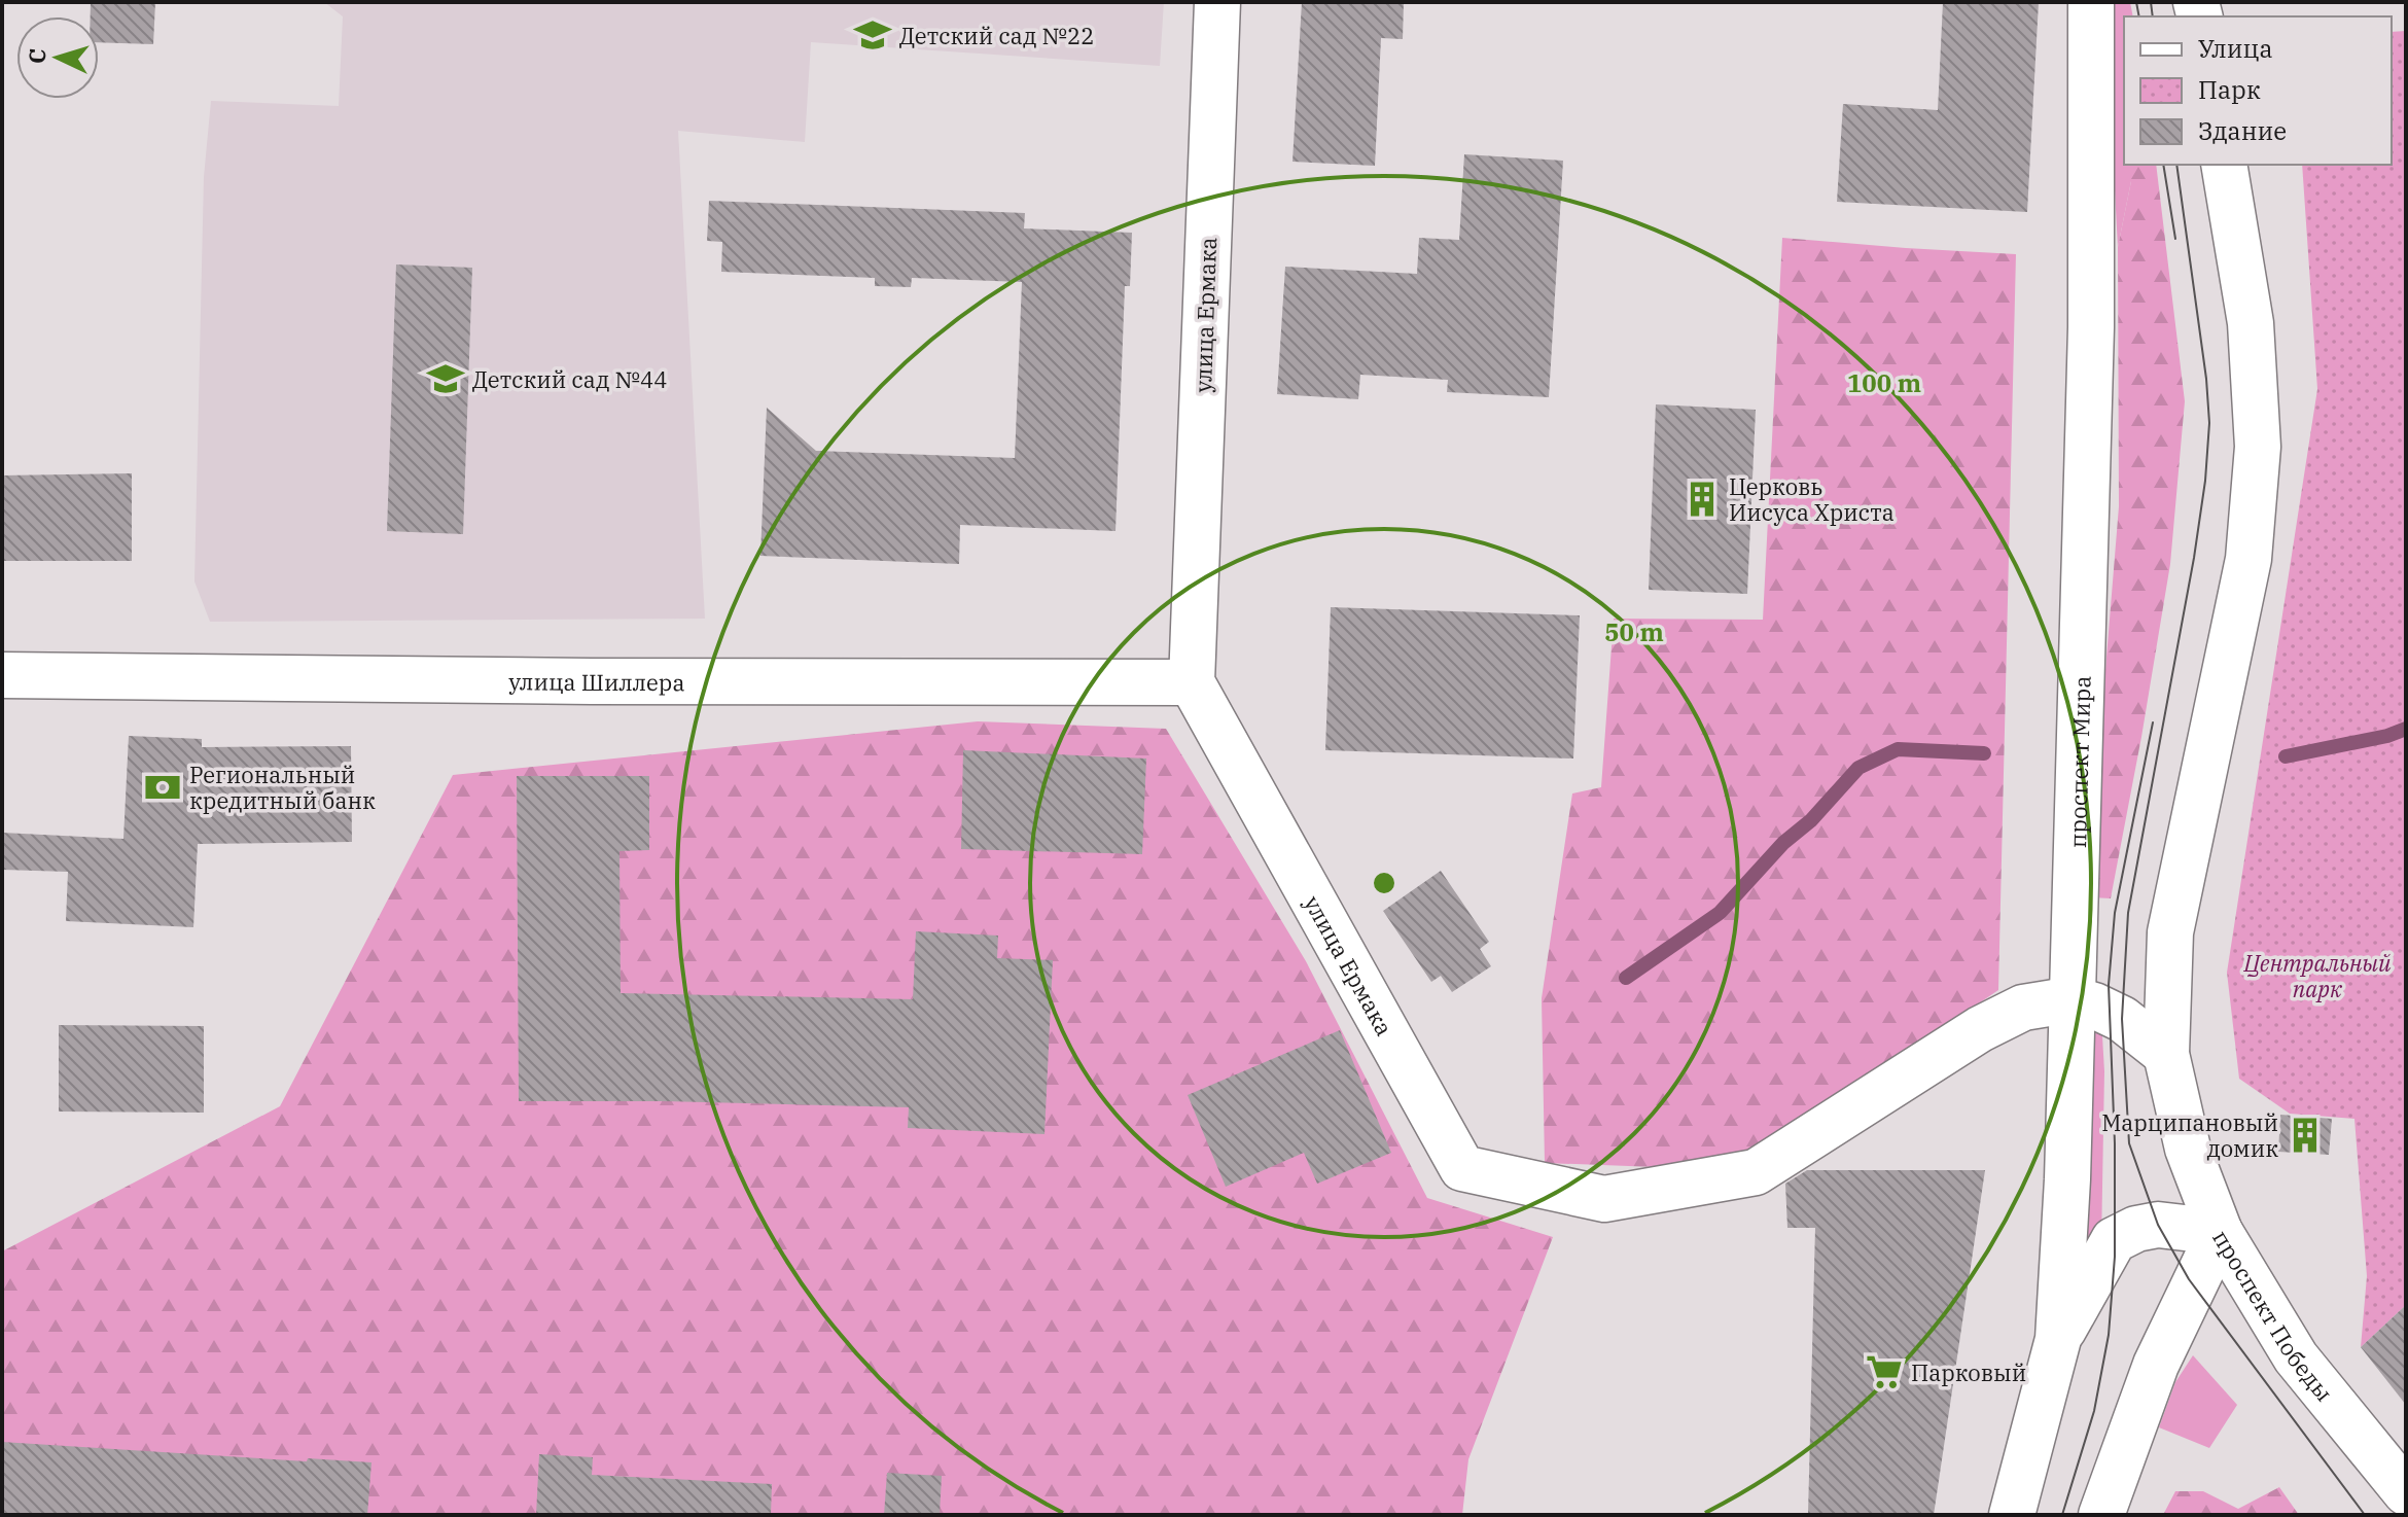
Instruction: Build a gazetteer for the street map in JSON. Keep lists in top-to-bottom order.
{
  "streets": {
    "main road": [
      "улица Ермака",
      "улица Шиллера",
      "проспект Мира",
      "проспект Победы"
    ]
  },
  "crossings": [
    ["улица Ермака", "улица Шиллера"],
    ["улица Ермака", "проспект Мира"],
    ["проспект Мира", "проспект Победы"]
  ],
  "parks": ["Центральный парк"],
  "places": {
    "school or university": ["Детский сад №22", "Детский сад №44"],
    "building": ["Церковь Иисуса Христа", "Марципановый домик"],
    "bank": ["Региональный кредитный банк"],
    "supermarket": ["Парковый"]
  },
  "legend": ["Улица", "Парк", "Здание"],
  "north": "left",
  "rings": ["100 m", "50 m"]
}
